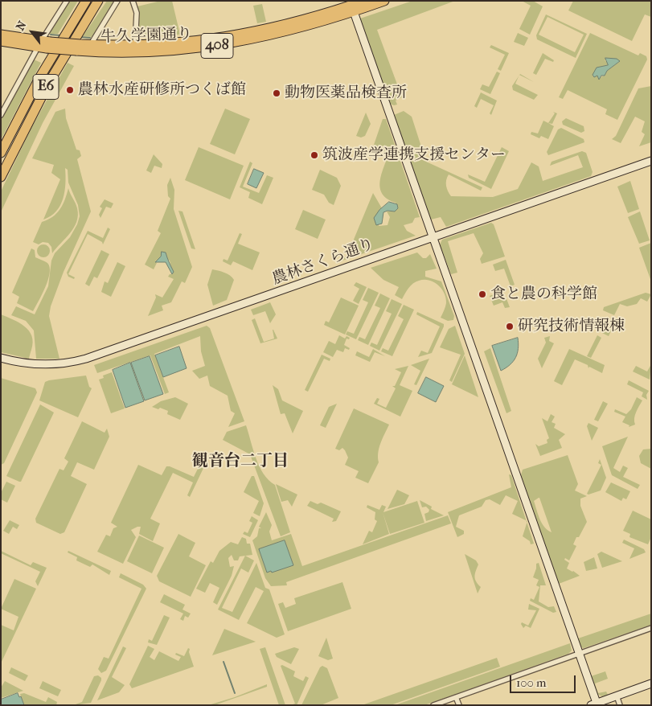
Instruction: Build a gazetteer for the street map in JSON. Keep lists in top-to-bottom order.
{
  "streets": {
    "highway": ["牛久学園通り", "408", "E6"],
    "street": ["農林さくら通り"]
  },
  "districts": ["観音台二丁目"],
  "places": [
    "農林水産研修所つくば館",
    "動物医薬品検査所",
    "筑波産学連携支援センター",
    "食と農の科学館",
    "研究技術情報棟"
  ],
  "scale_bar": "100 m",
  "north": "top left"
}
